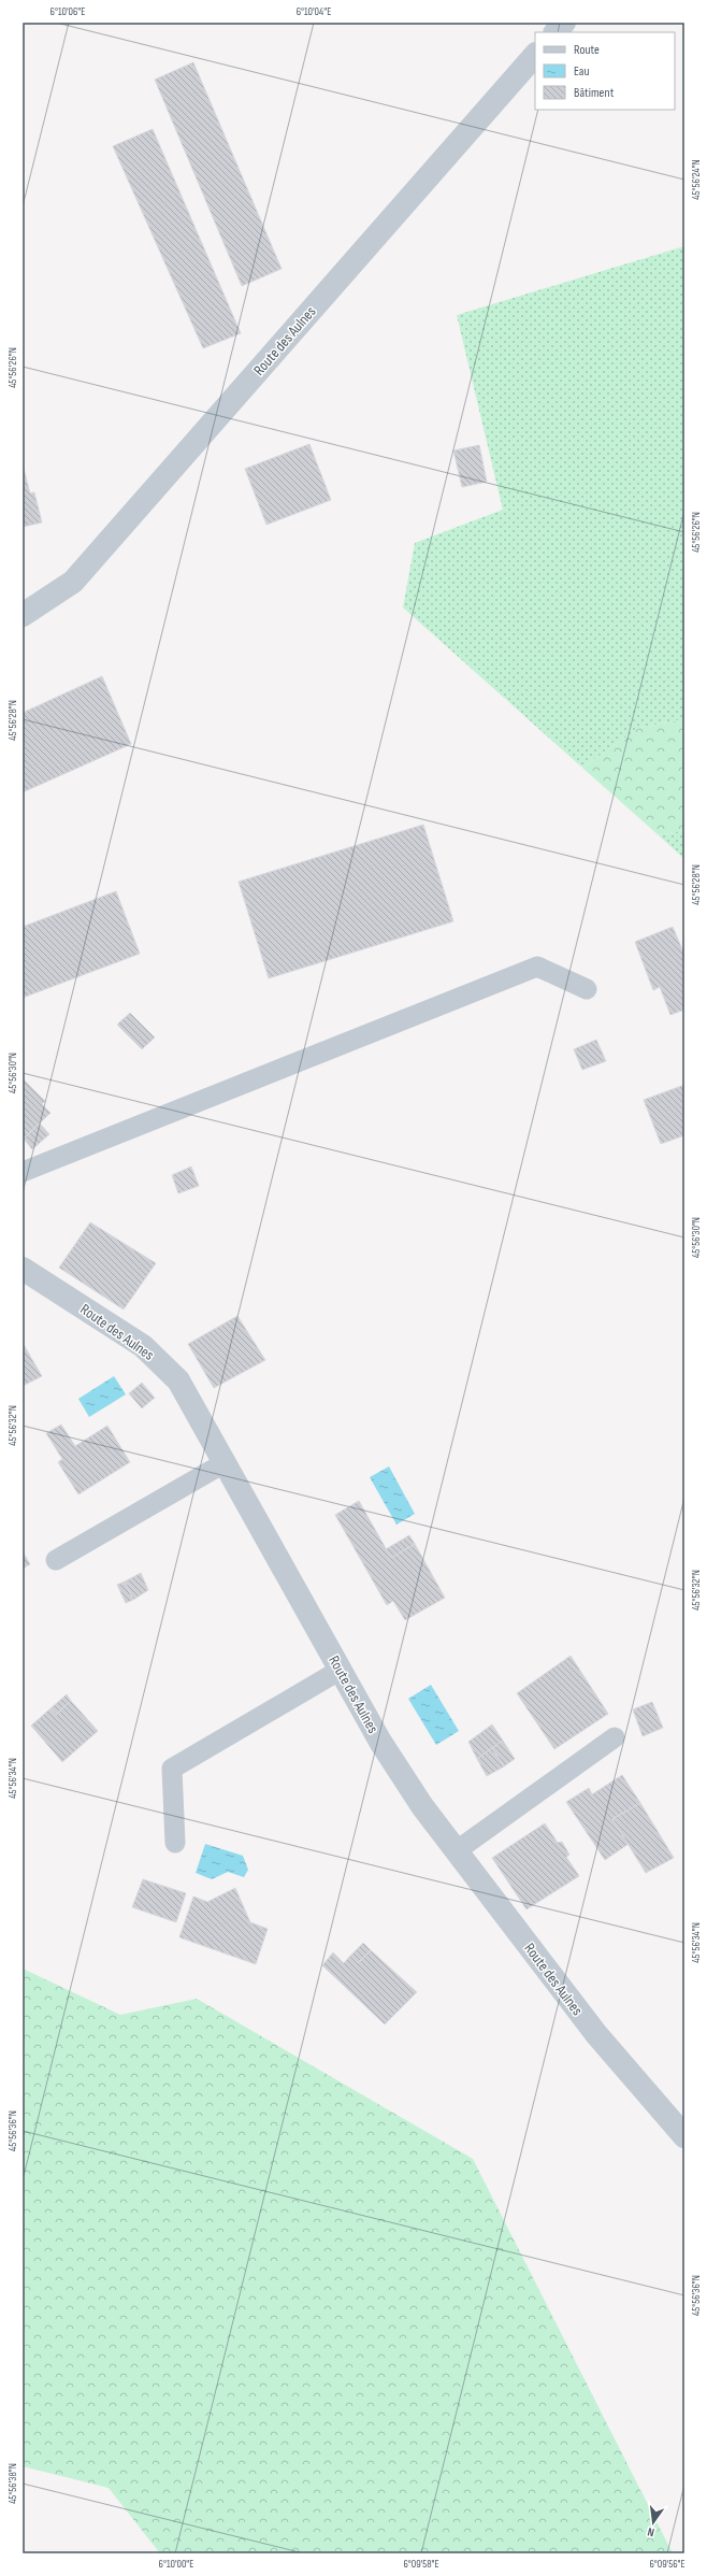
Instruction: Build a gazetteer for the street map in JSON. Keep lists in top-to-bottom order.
{
  "streets": {
    "street": ["Route des Aulnes"]
  },
  "legend": ["Route", "Eau", "Bâtiment"],
  "north": "bottom",
  "coordinates": [
    "6°10'06\"E",
    "6°10'04\"E",
    "45°56'24\"N",
    "45°56'26\"N",
    "45°56'28\"N",
    "45°56'30\"N",
    "45°56'32\"N",
    "45°56'34\"N",
    "45°56'36\"N",
    "45°56'38\"N",
    "6°10'00\"E",
    "6°09'58\"E",
    "6°09'56\"E"
  ]
}
